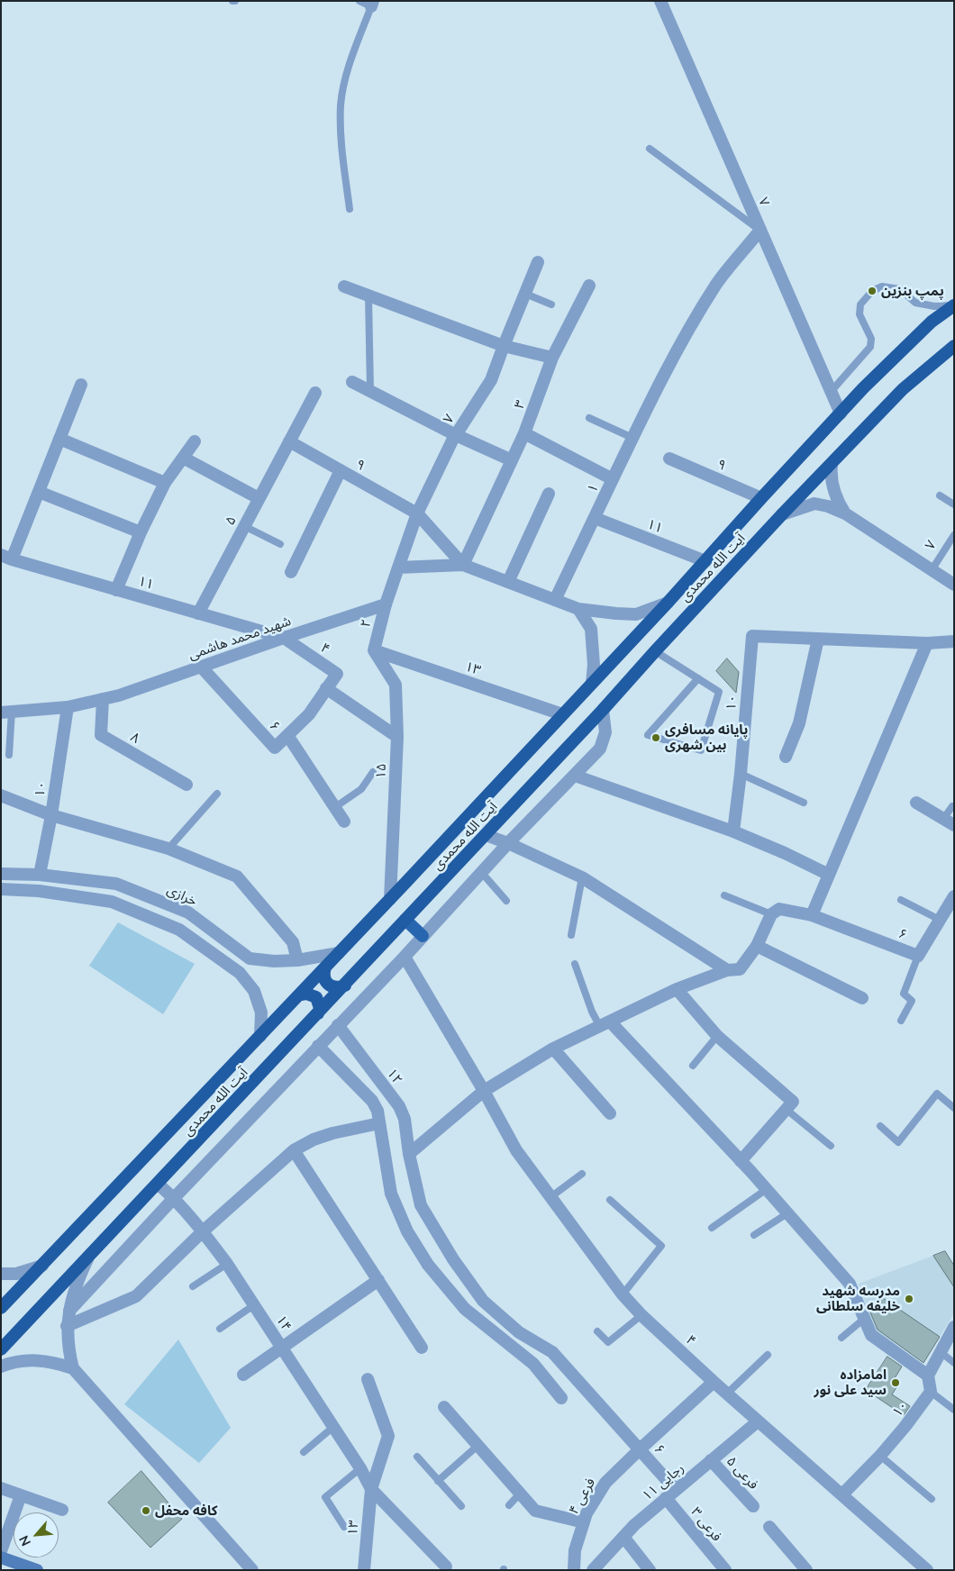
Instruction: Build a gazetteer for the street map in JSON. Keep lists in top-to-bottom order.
{
  "streets": {
    "highway": ["آیت الله محمدی"],
    "street": [
      "۷",
      "۳",
      "۹",
      "۱",
      "۵",
      "۱۱",
      "۲",
      "شهید محمد هاشمی",
      "۴",
      "۱۳",
      "۱۰",
      "۶",
      "۸",
      "۱۵",
      "خرازی",
      "۱۲",
      "۱۴",
      "فرعی ۵",
      "رجایی ۱۱",
      "فرعی ۴",
      "فرعی ۳"
    ]
  },
  "crossings": [
    ["۷", "۹"],
    ["۷", "آیت الله محمدی"],
    ["۳", "۱"],
    ["۹", "۵"],
    ["۹", "آیت الله محمدی"],
    ["۱", "۱۱"],
    ["۵", "۱۱"],
    ["۱۱", "آیت الله محمدی"],
    ["۱۱", "شهید محمد هاشمی"],
    ["۱۱", "۴"],
    ["آیت الله محمدی", "۱۳"],
    ["آیت الله محمدی", "۱۵"],
    ["آیت الله محمدی", "خرازی"],
    ["آیت الله محمدی", "۱۴"],
    ["۲", "شهید محمد هاشمی"],
    ["۲", "۱۳"],
    ["۲", "۱۵"],
    ["شهید محمد هاشمی", "۴"],
    ["شهید محمد هاشمی", "۱۰"],
    ["شهید محمد هاشمی", "۶"],
    ["شهید محمد هاشمی", "۸"],
    ["۴", "۱۰"],
    ["۴", "۶"],
    ["۴", "رجایی ۱۱"],
    ["۴", "فرعی ۴"],
    ["۱۳", "۱۵"],
    ["۱۳", "۱۴"],
    ["۱۰", "خرازی"],
    ["۶", "۱۲"],
    ["۶", "رجایی ۱۱"],
    ["۶", "فرعی ۴"],
    ["۶", "فرعی ۳"],
    ["فرعی ۵", "رجایی ۱۱"],
    ["رجایی ۱۱", "فرعی ۳"]
  ],
  "places": [
    "پمپ بنزین",
    "پایانه مسافری بین شهری",
    "مدرسه شهید خلیفه سلطانی",
    "امامزاده سید علی نور",
    "کافه محفل"
  ],
  "north": "bottom left"
}
